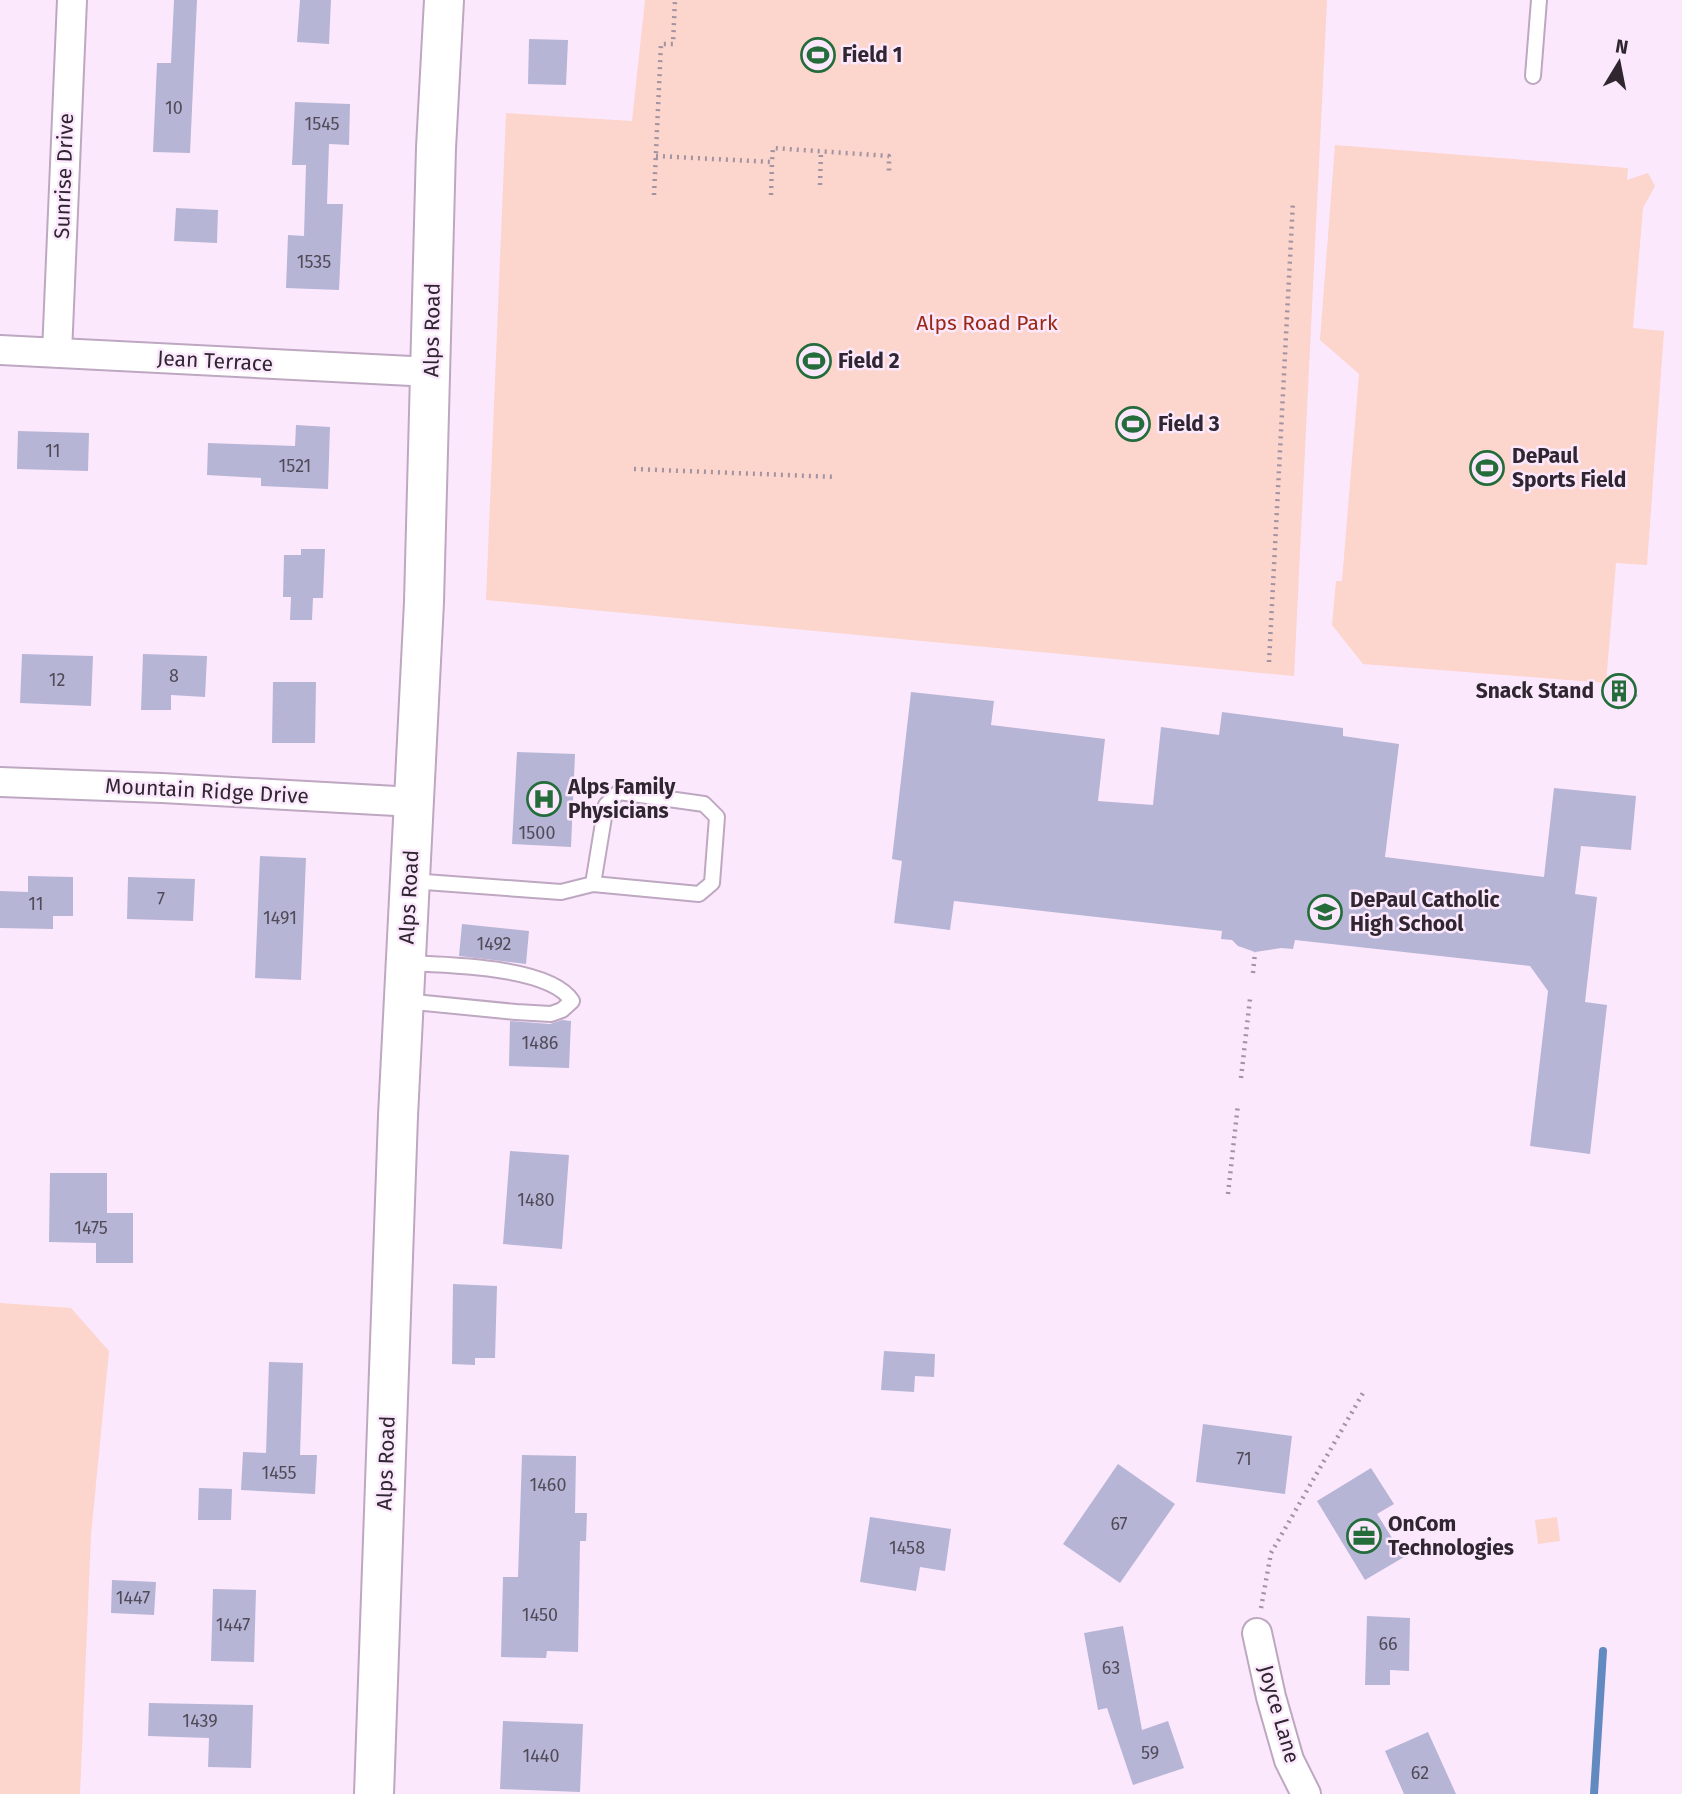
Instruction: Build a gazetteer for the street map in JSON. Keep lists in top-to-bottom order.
{
  "streets": {
    "main road": ["Alps Road"],
    "street": [
      "Sunrise Drive",
      "Jean Terrace",
      "Mountain Ridge Drive",
      "Joyce Lane"
    ]
  },
  "crossings": [
    ["Sunrise Drive", "Jean Terrace"],
    ["Alps Road", "Jean Terrace"],
    ["Alps Road", "Mountain Ridge Drive"]
  ],
  "parks": ["Alps Road Park"],
  "places": {
    "sports": [
      "Field 1",
      "Field 2",
      "Field 3",
      "DePaul Sports Field"
    ],
    "building": ["Snack Stand"],
    "hospital": ["Alps Family Physicians"],
    "school or university": ["DePaul Catholic High School"],
    "office": ["OnCom Technologies"]
  },
  "house_numbers": [
    "10",
    "1545",
    "1535",
    "11",
    "1521",
    "8",
    "12",
    "1500",
    "7",
    "11",
    "1491",
    "1492",
    "1486",
    "1480",
    "1475",
    "71",
    "1455",
    "1460",
    "67",
    "1458",
    "1447",
    "1450",
    "1447",
    "66",
    "63",
    "1439",
    "59",
    "1440",
    "62"
  ],
  "north": "top"
}
